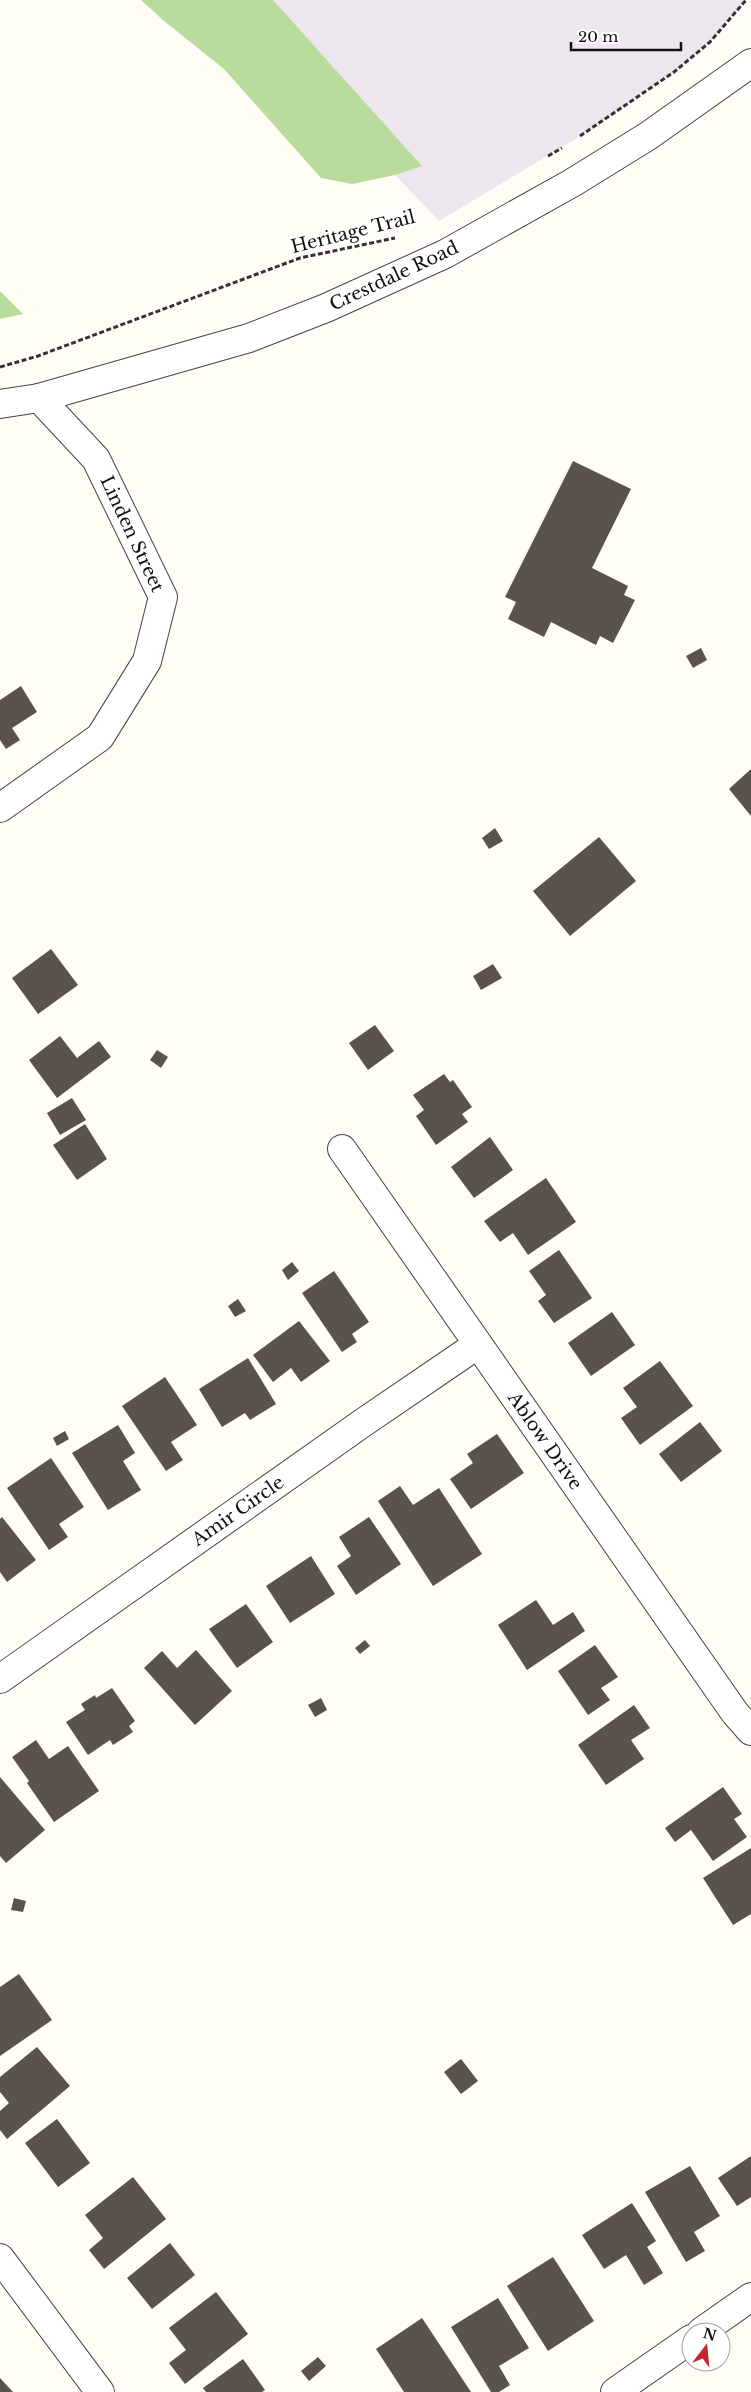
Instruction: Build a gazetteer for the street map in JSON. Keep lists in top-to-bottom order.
{
  "streets": {
    "street": [
      "Crestdale Road",
      "Linden Street",
      "Ablow Drive",
      "Amir Circle"
    ],
    "path": ["Heritage Trail"]
  },
  "crossings": [
    ["Crestdale Road", "Linden Street"],
    ["Ablow Drive", "Amir Circle"]
  ],
  "scale_bar": "20 m",
  "north": "top"
}
